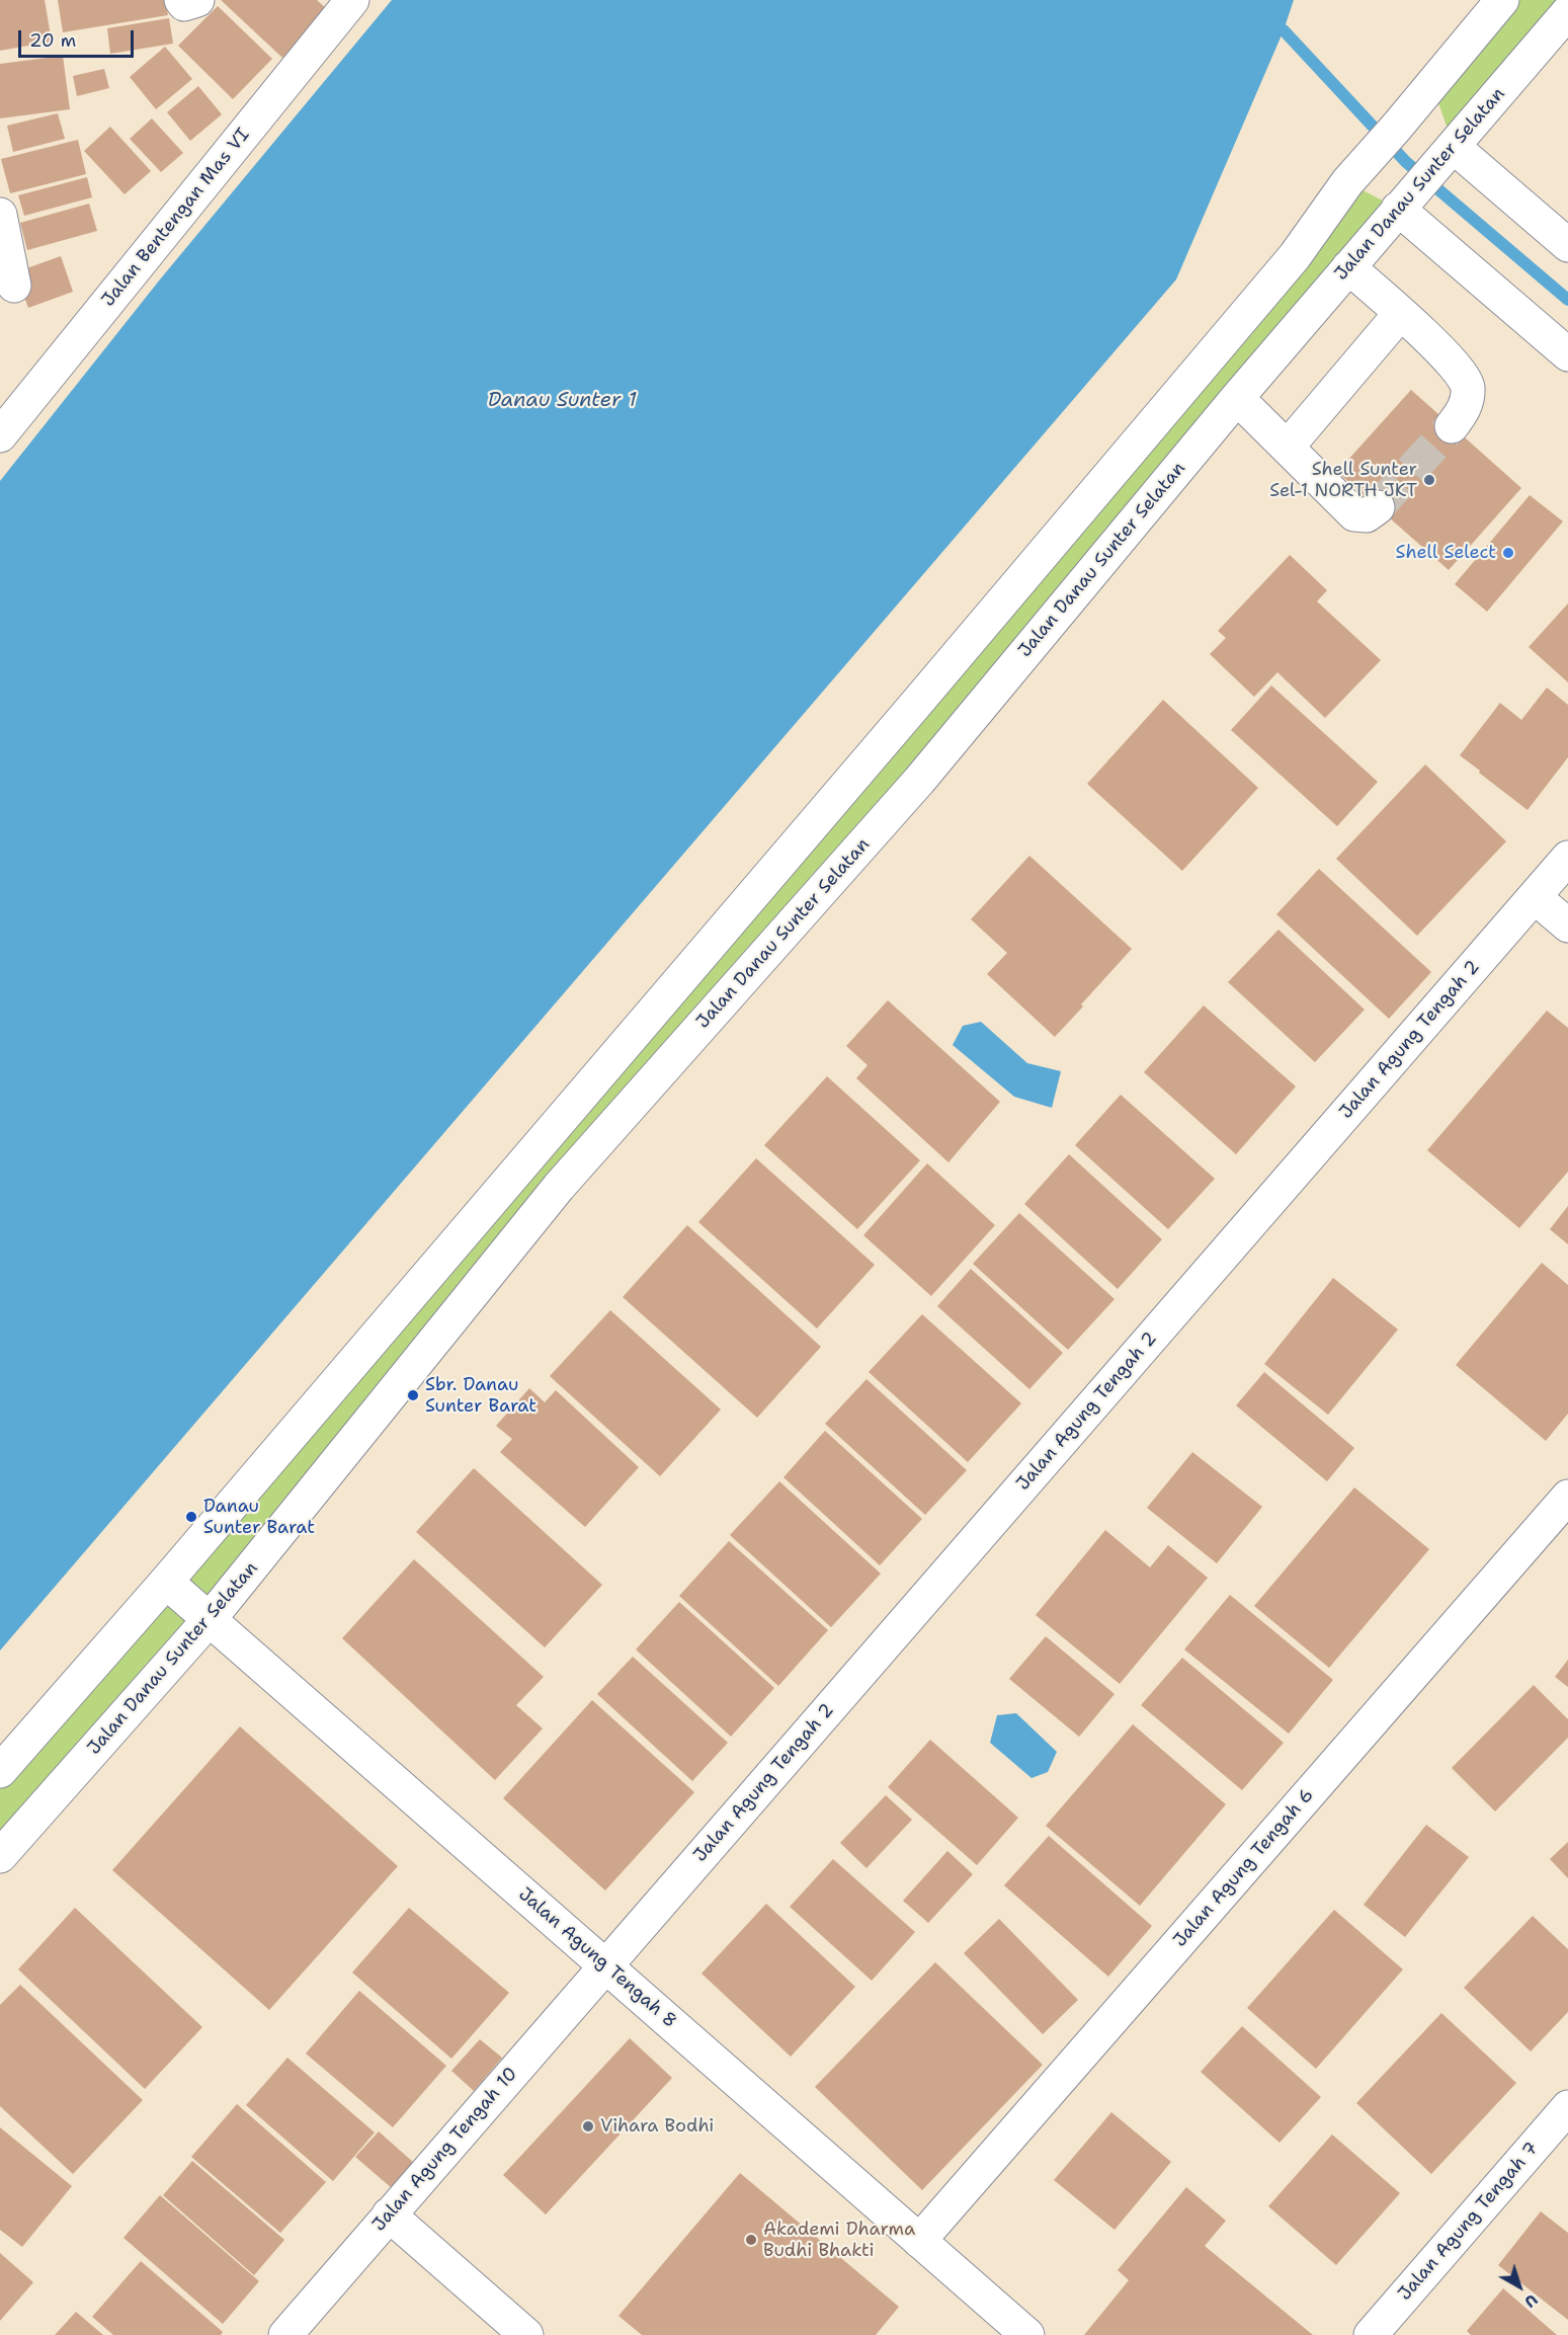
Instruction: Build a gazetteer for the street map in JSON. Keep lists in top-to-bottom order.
{
  "streets": {
    "street": [
      "Jalan Danau Sunter Selatan",
      "Jalan Bentengan Mas VI",
      "Jalan Agung Tengah 2",
      "Jalan Agung Tengah 6",
      "Jalan Agung Tengah 8",
      "Jalan Agung Tengah 10",
      "Jalan Agung Tengah 7"
    ]
  },
  "crossings": [
    ["Jalan Danau Sunter Selatan", "Jalan Agung Tengah 8"],
    ["Jalan Agung Tengah 2", "Jalan Agung Tengah 8"],
    ["Jalan Agung Tengah 2", "Jalan Agung Tengah 10"],
    ["Jalan Agung Tengah 6", "Jalan Agung Tengah 8"],
    ["Jalan Agung Tengah 8", "Jalan Agung Tengah 10"]
  ],
  "water": ["Danau Sunter 1"],
  "places": [
    "Shell Sunter Sel-1 NORTH JKT",
    "Shell Select",
    "Sbr. Danau Sunter Barat",
    "Danau Sunter Barat",
    "Vihara Bodhi",
    "Akademi Dharma Budhi Bhakti"
  ],
  "scale_bar": "20 m",
  "north": "bottom right"
}
